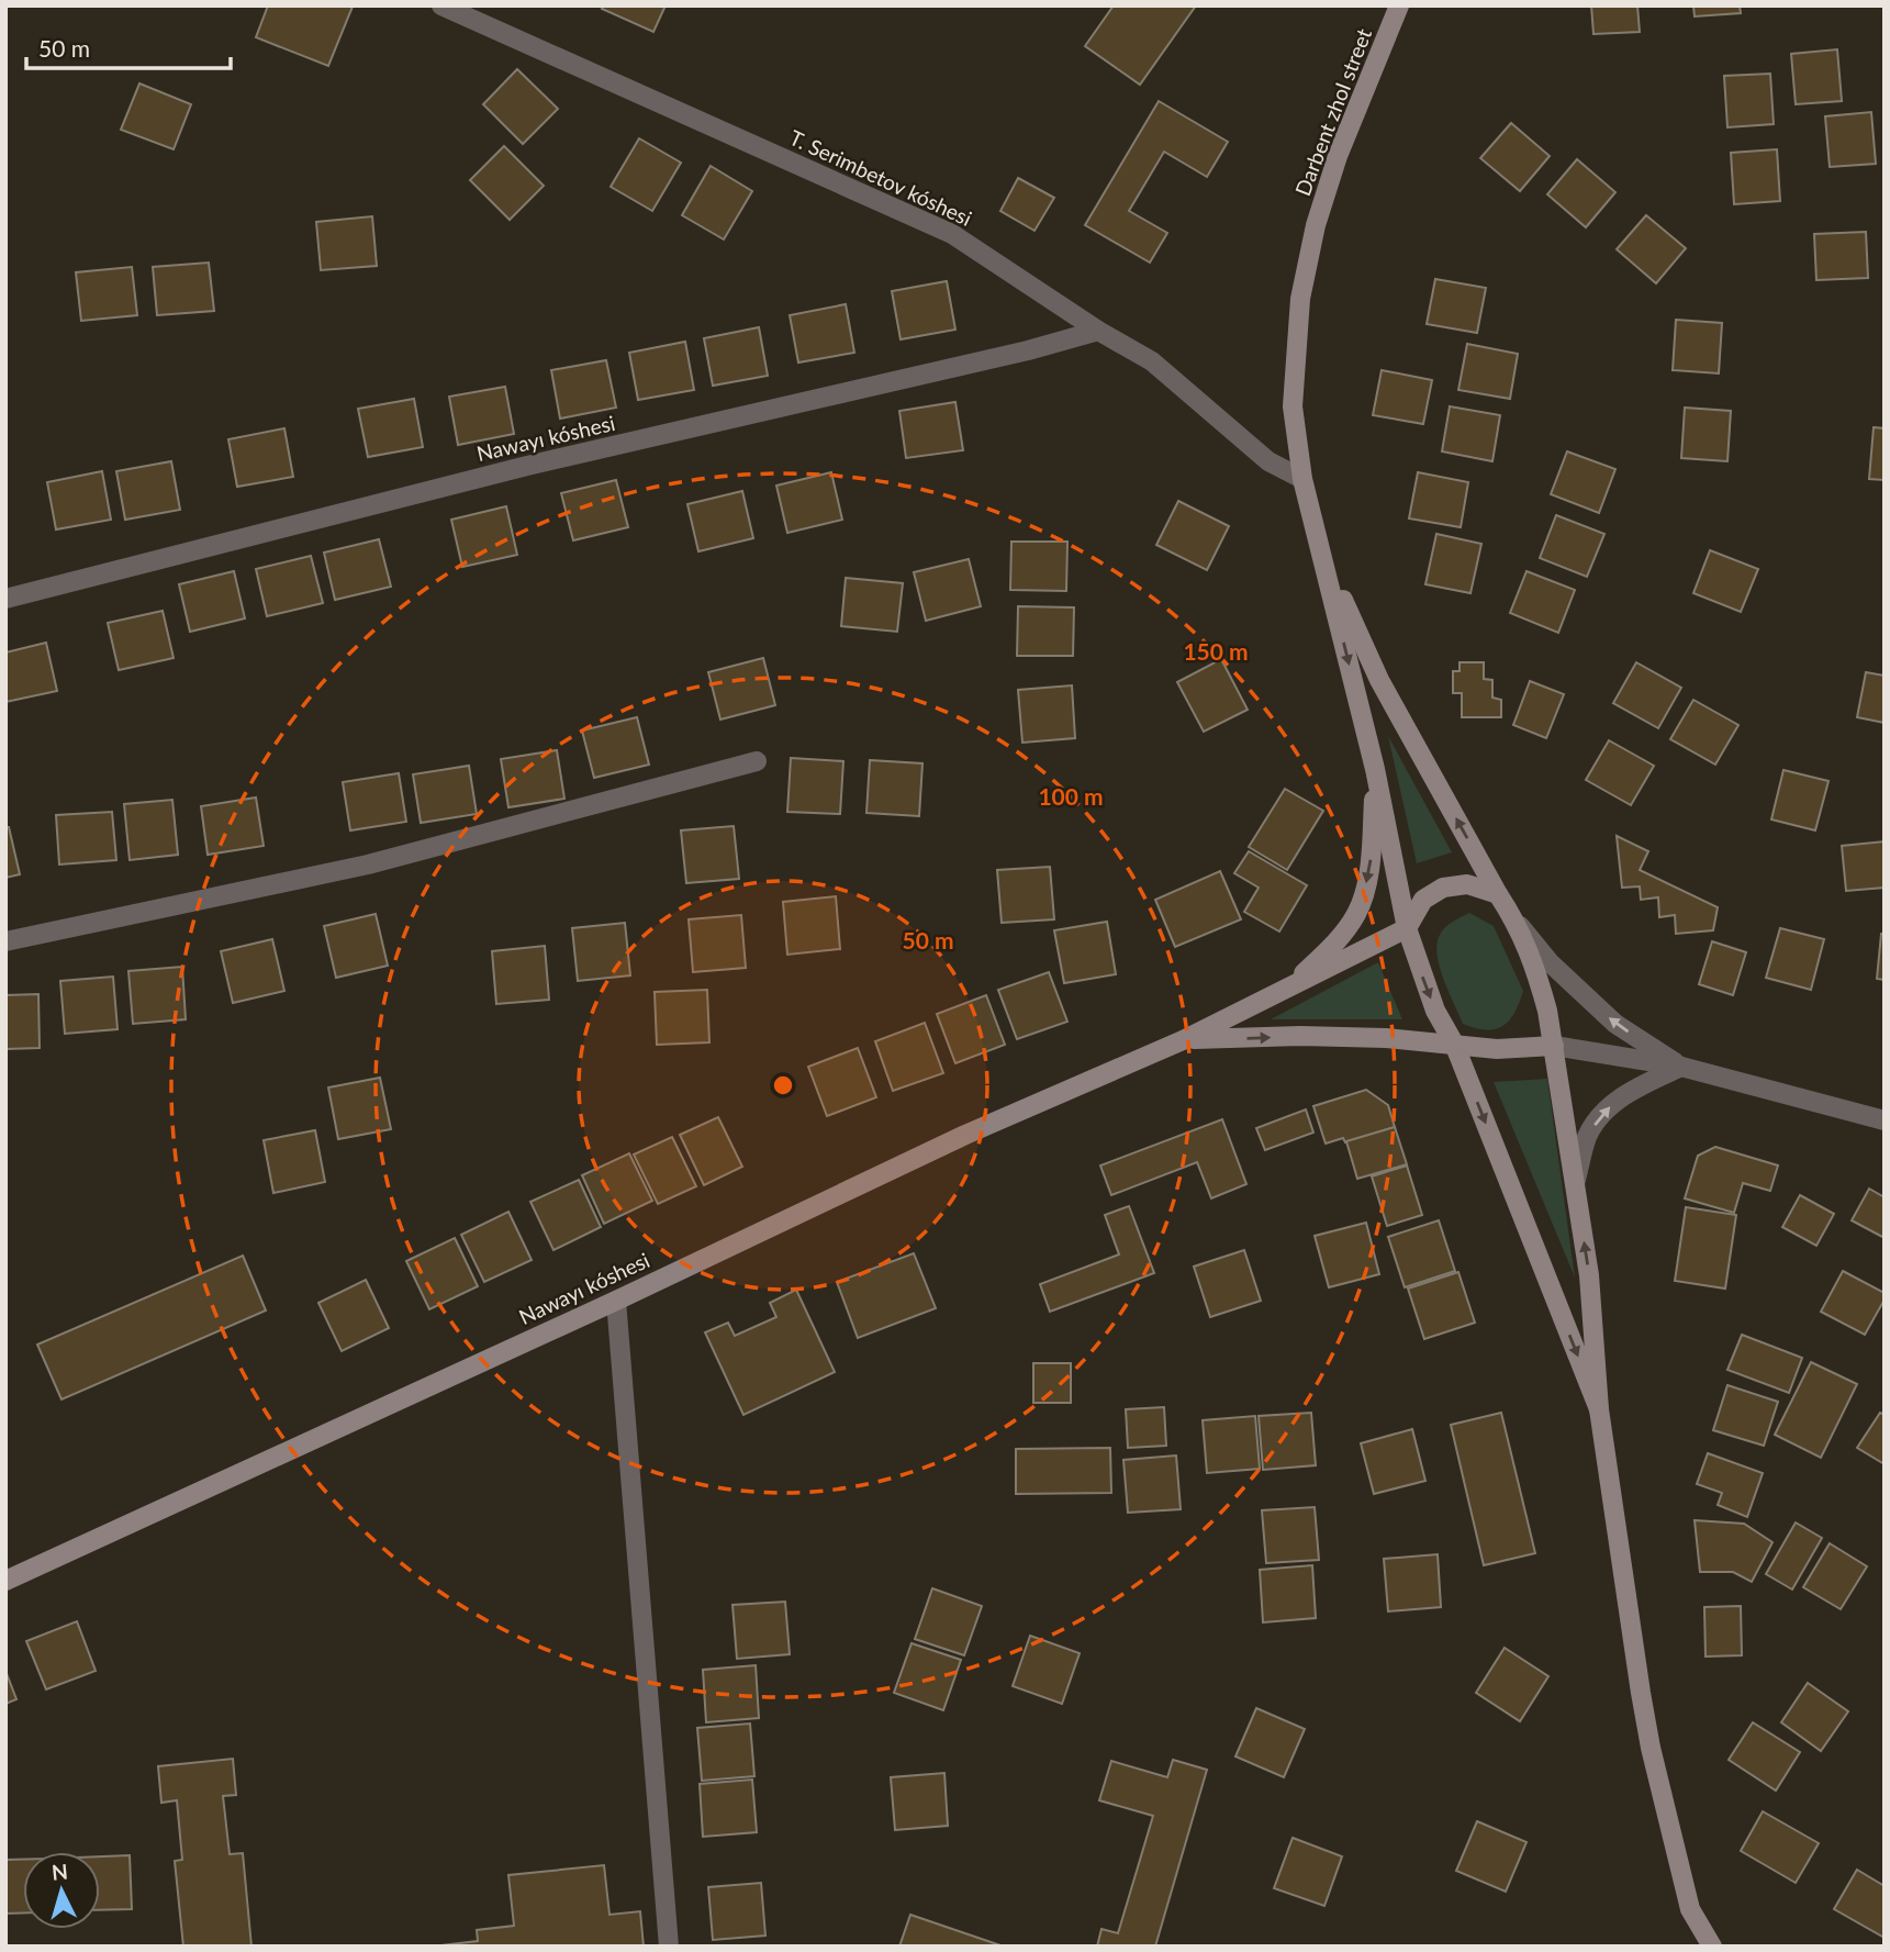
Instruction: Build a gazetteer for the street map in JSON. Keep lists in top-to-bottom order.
{
  "streets": {
    "main road": ["Darbent zhol street", "Nawayı kóshesi"],
    "street": ["T. Serimbetov kóshesi"]
  },
  "crossings": [
    ["Darbent zhol street", "T. Serimbetov kóshesi"],
    ["T. Serimbetov kóshesi", "Nawayı kóshesi"]
  ],
  "scale_bar": "50 m",
  "north": "top",
  "rings": ["150 m", "100 m", "50 m"]
}
